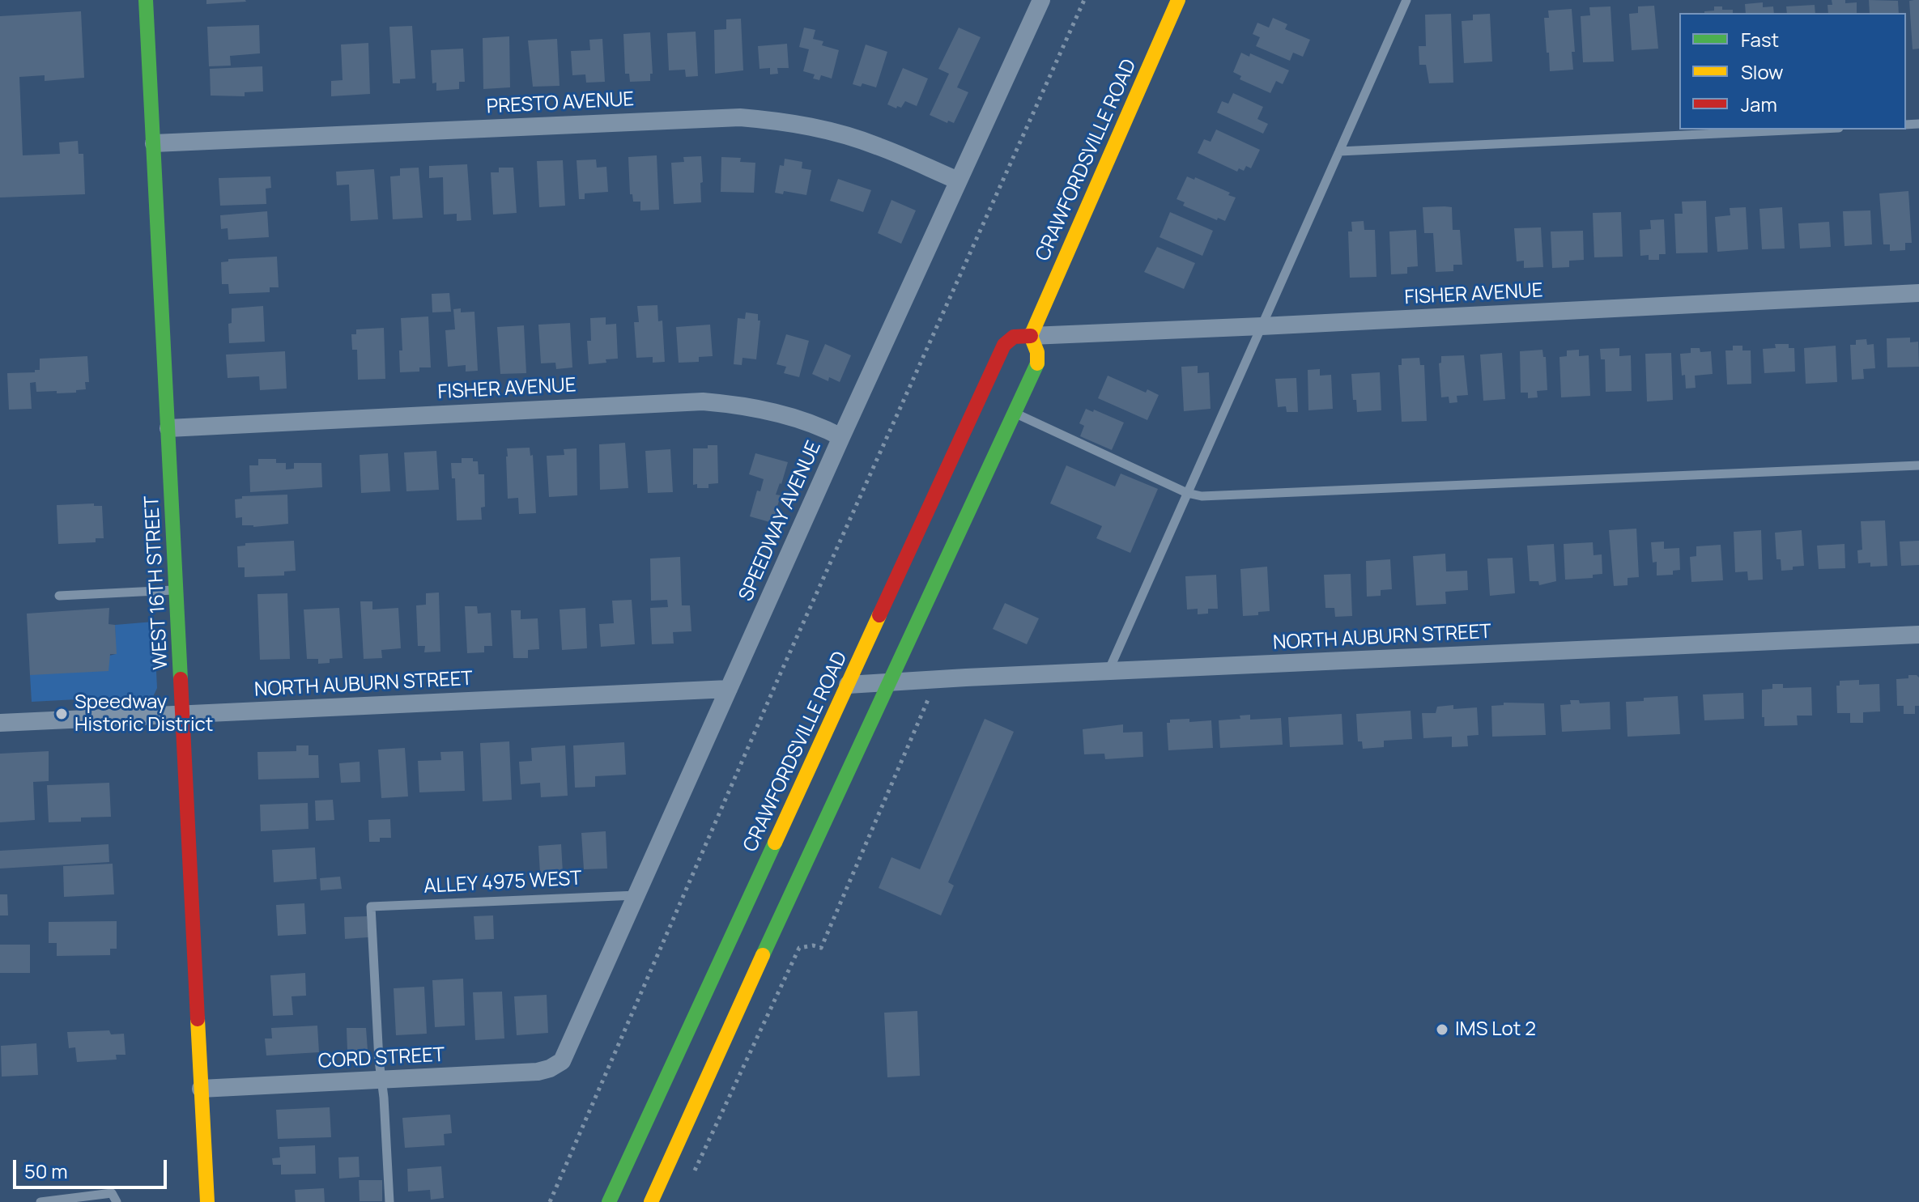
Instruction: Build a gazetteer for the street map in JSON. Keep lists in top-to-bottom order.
{
  "streets": {
    "main road": ["CRAWFORDSVILLE ROAD", "WEST 16TH STREET"],
    "street": [
      "PRESTO AVENUE",
      "FISHER AVENUE",
      "SPEEDWAY AVENUE",
      "NORTH AUBURN STREET",
      "CORD STREET"
    ],
    "lane": ["ALLEY 4975 WEST"]
  },
  "crossings": [
    ["PRESTO AVENUE", "SPEEDWAY AVENUE"],
    ["PRESTO AVENUE", "WEST 16TH STREET"],
    ["CRAWFORDSVILLE ROAD", "FISHER AVENUE"],
    ["CRAWFORDSVILLE ROAD", "NORTH AUBURN STREET"],
    ["FISHER AVENUE", "SPEEDWAY AVENUE"],
    ["FISHER AVENUE", "WEST 16TH STREET"],
    ["SPEEDWAY AVENUE", "NORTH AUBURN STREET"],
    ["SPEEDWAY AVENUE", "ALLEY 4975 WEST"],
    ["SPEEDWAY AVENUE", "CORD STREET"],
    ["WEST 16TH STREET", "NORTH AUBURN STREET"],
    ["WEST 16TH STREET", "CORD STREET"],
    ["ALLEY 4975 WEST", "CORD STREET"]
  ],
  "places": ["Speedway Historic District", "IMS Lot 2"],
  "legend": ["Fast", "Slow", "Jam"],
  "scale_bar": "50 m"
}
